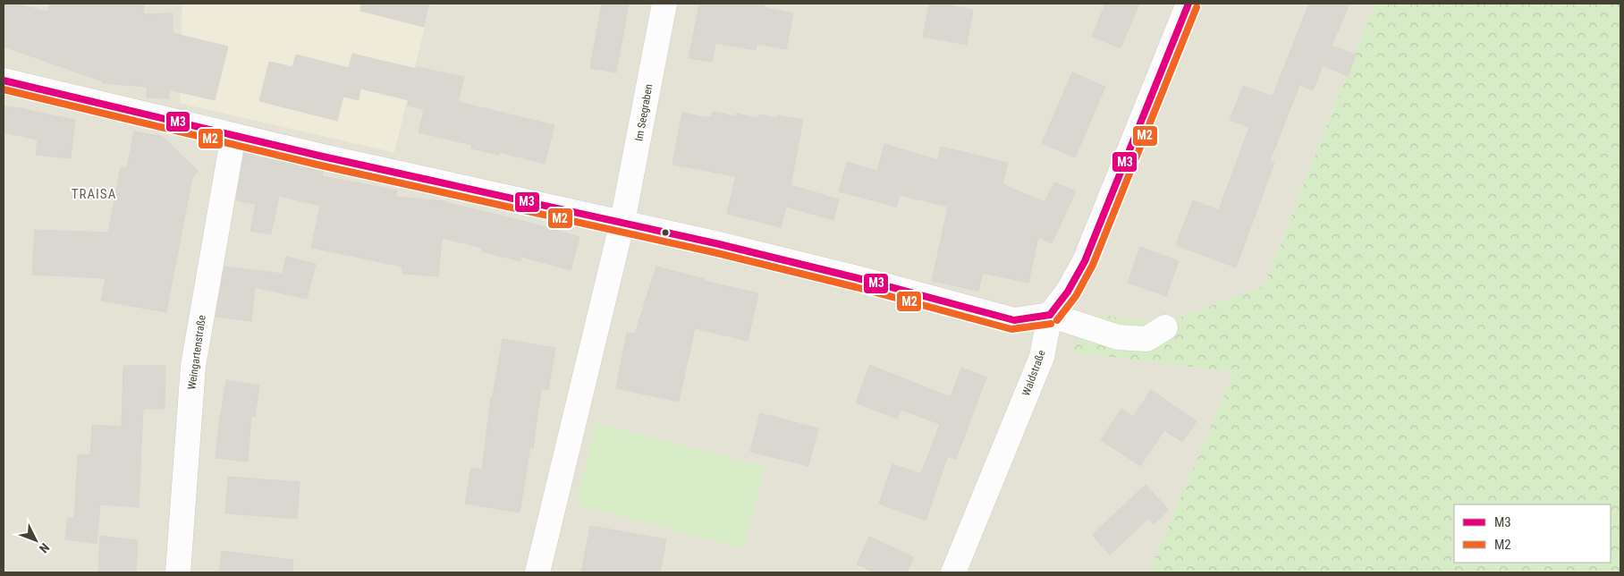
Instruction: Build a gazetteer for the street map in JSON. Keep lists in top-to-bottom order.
{
  "streets": {
    "street": ["Im Seegraben", "Weingartenstraße", "Waldstraße"]
  },
  "districts": ["TRAISA"],
  "lines": ["transit line M3", "transit line M2"],
  "legend": ["M3", "M2"],
  "north": "bottom right"
}
